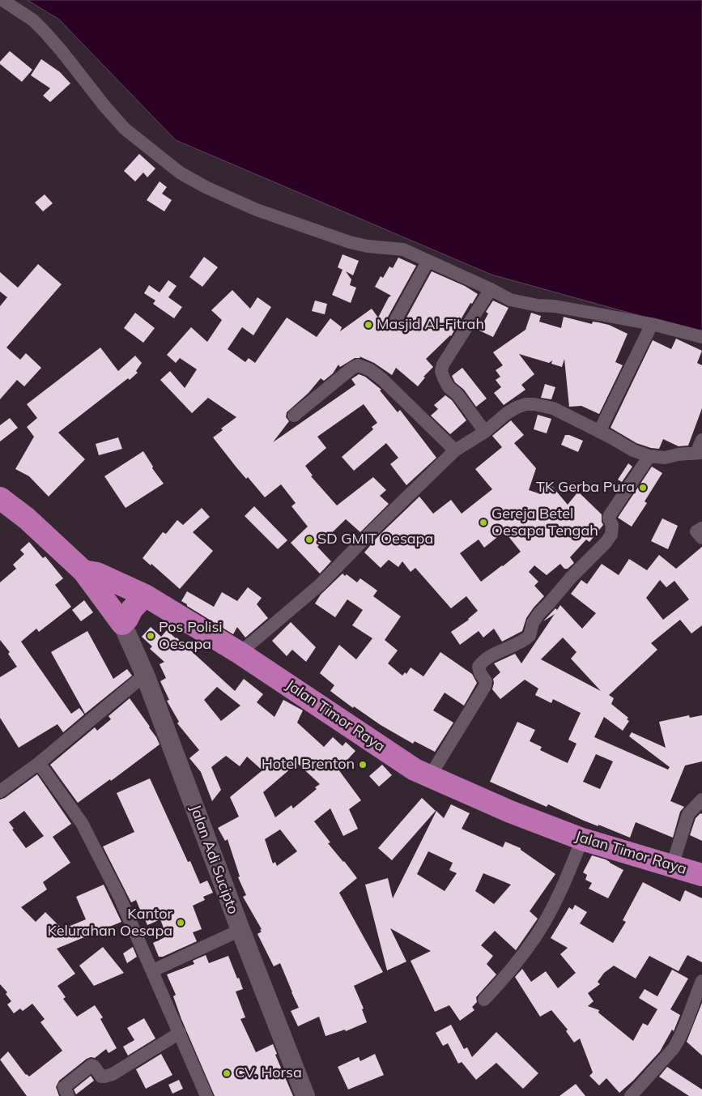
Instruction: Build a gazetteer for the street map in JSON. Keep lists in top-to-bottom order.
{
  "streets": {
    "highway": ["Jalan Timor Raya"],
    "main road": ["Jalan Adi Sucipto"]
  },
  "places": [
    "Masjid Al-Fitrah",
    "TK Gerba Pura",
    "Gereja Betel Oesapa Tengah",
    "SD GMIT Oesapa",
    "Pos Polisi Oesapa",
    "Hotel Brenton",
    "Kantor Kelurahan Oesapa",
    "CV. Horsa"
  ]
}
